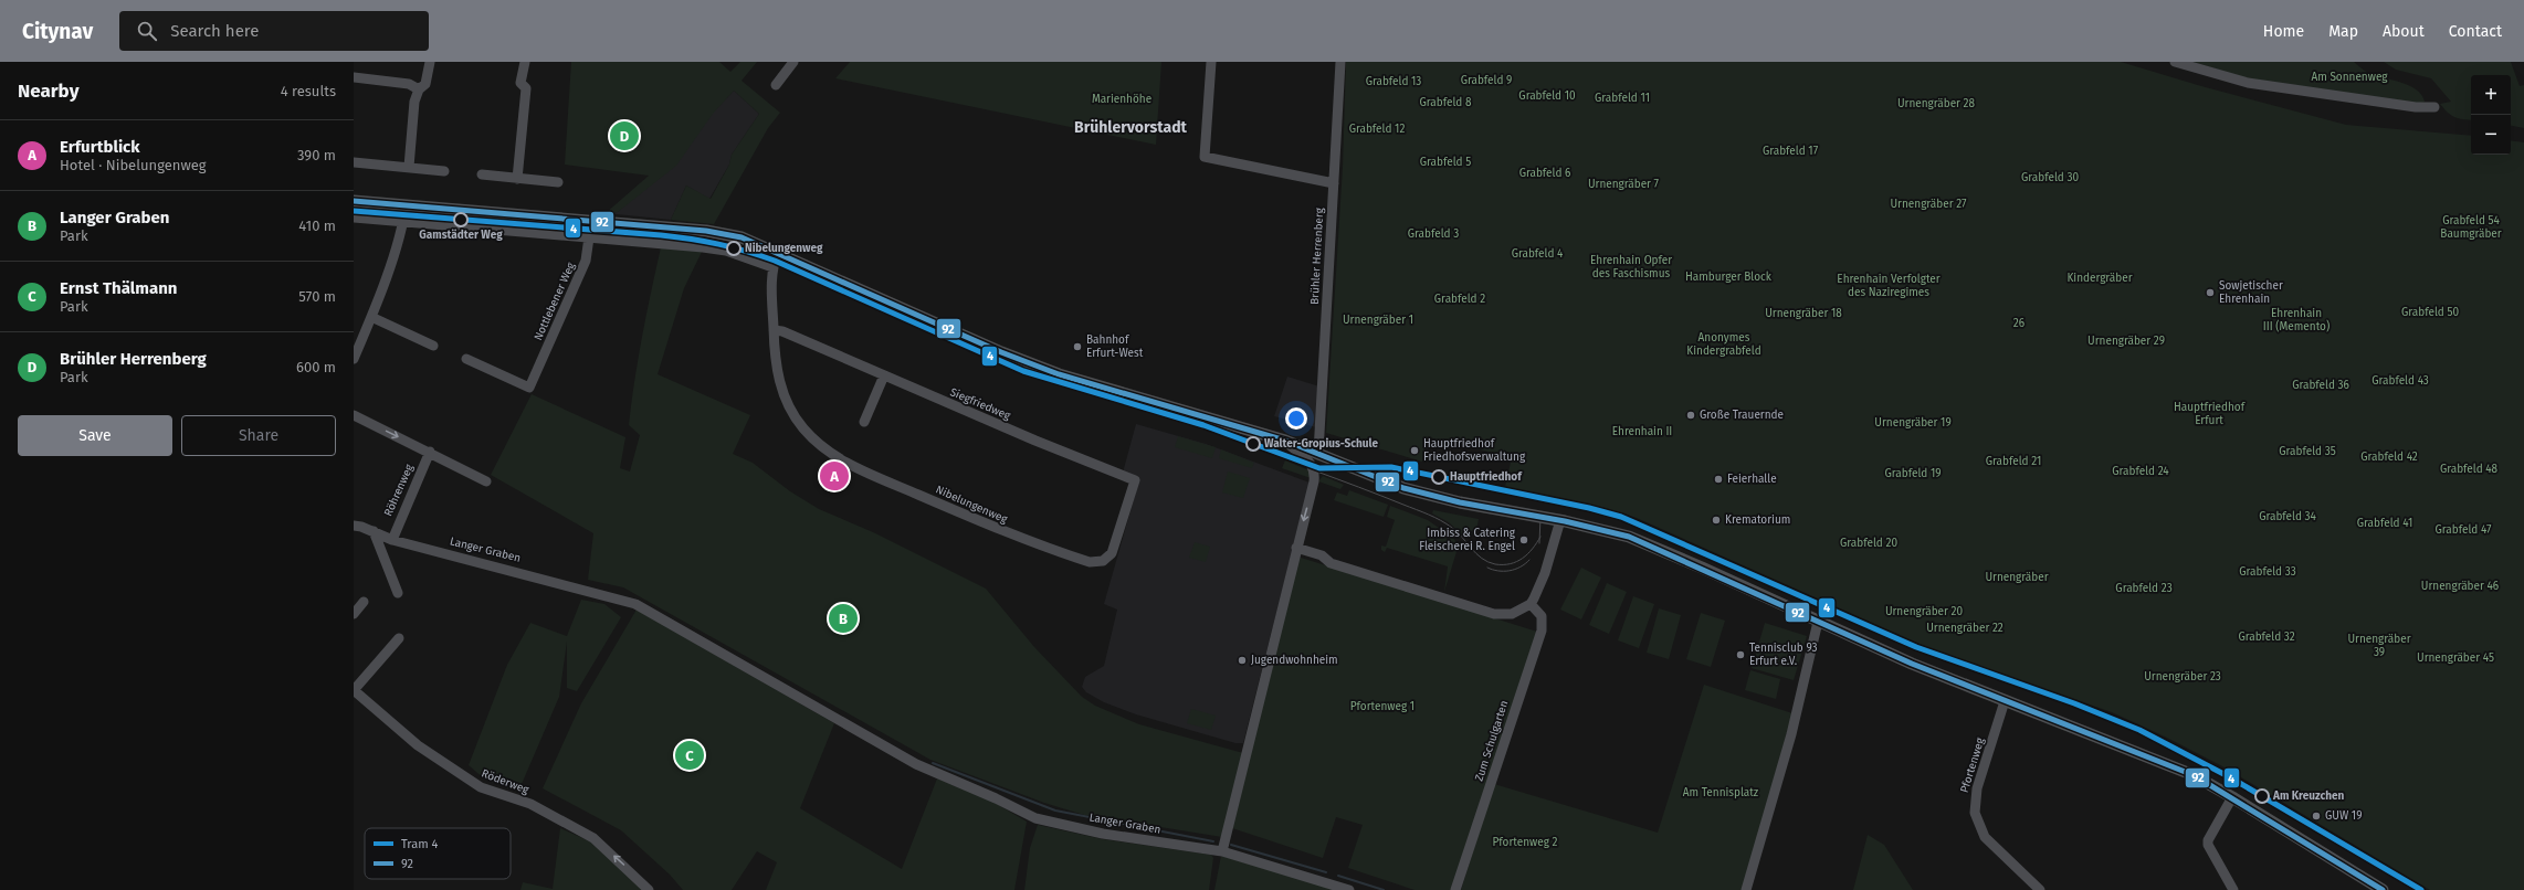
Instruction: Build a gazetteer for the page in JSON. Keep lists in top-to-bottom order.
{
  "streets": {
    "street": [
      "Brühler Herrenberg",
      "Nottlebener Weg",
      "Siegfriedweg",
      "Röhrenweg",
      "Nibelungenweg",
      "Langer Graben",
      "Zum Schulgarten",
      "Pfortenweg",
      "Röderweg"
    ]
  },
  "crossings": [
    ["Siegfriedweg", "Nibelungenweg"],
    ["Röhrenweg", "Langer Graben"]
  ],
  "one_way": ["Röderweg"],
  "districts": ["Brühlervorstadt"],
  "parks": [
    "Am Sonnenweg",
    "Grabfeld 9",
    "Grabfeld 13",
    "Grabfeld 10",
    "Grabfeld 11",
    "Marienhöhe",
    "Grabfeld 8",
    "Urnengräber 28",
    "Grabfeld 12",
    "Grabfeld 17",
    "Grabfeld 5",
    "Grabfeld 6",
    "Grabfeld 30",
    "Urnengräber 7",
    "Urnengräber 27",
    "Grabfeld 54 Baumgräber",
    "Grabfeld 3",
    "Grabfeld 4",
    "Ehrenhain Opfer des Faschismus",
    "Hamburger Block",
    "Kindergräber",
    "Ehrenhain Verfolgter des Naziregimes",
    "Grabfeld 2",
    "Grabfeld 50",
    "Urnengräber 18",
    "Ehrenhain III (Memento)",
    "Urnengräber 1",
    "26",
    "Anonymes Kindergrabfeld",
    "Urnengräber 29",
    "Grabfeld 43",
    "Grabfeld 36",
    "Hauptfriedhof Erfurt",
    "Urnengräber 19",
    "Ehrenhain II",
    "Grabfeld 35",
    "Grabfeld 42",
    "Grabfeld 21",
    "Grabfeld 48",
    "Grabfeld 24",
    "Grabfeld 19",
    "Grabfeld 34",
    "Grabfeld 41",
    "Grabfeld 47",
    "Grabfeld 20",
    "Grabfeld 33",
    "Urnengräber",
    "Urnengräber 46",
    "Grabfeld 23",
    "Urnengräber 20",
    "Urnengräber 22",
    "Grabfeld 32",
    "Urnengräber 39",
    "Urnengräber 45",
    "Urnengräber 23",
    "Pfortenweg 1",
    "Am Tennisplatz",
    "Pfortenweg 2"
  ],
  "places": [
    "Gamstädter Weg",
    "Nibelungenweg",
    "Sowjetischer Ehrenhain",
    "Bahnhof Erfurt-West",
    "Große Trauernde",
    "Walter-Gropius-Schule",
    "Hauptfriedhof Friedhofsverwaltung",
    "Hauptfriedhof",
    "Feierhalle",
    "Krematorium",
    "Imbiss & Catering Fleischerei R. Engel",
    "Tennisclub 93 Erfurt e.V.",
    "Jugendwohnheim",
    "Am Kreuzchen",
    "GUW 19"
  ],
  "lines": ["transit line 92", "tram line 4"],
  "legend": ["Tram 4", "92"],
  "page": {
    "header": "Citynav",
    "search": "Search here",
    "nav": [
      "Home",
      "Map",
      "About",
      "Contact"
    ],
    "heading": ["Nearby", "4 results"],
    "map_buttons": ["+", "−"],
    "list": [
      {
        "mark": "A",
        "name": "Erfurtblick",
        "note": "Hotel · Nibelungenweg",
        "value": "390 m"
      },
      {
        "mark": "B",
        "name": "Langer Graben",
        "note": "Park",
        "value": "410 m"
      },
      {
        "mark": "C",
        "name": "Ernst Thälmann",
        "note": "Park",
        "value": "570 m"
      },
      {
        "mark": "D",
        "name": "Brühler Herrenberg",
        "note": "Park",
        "value": "600 m"
      }
    ],
    "pins": [
      "D",
      "A",
      "B",
      "C"
    ],
    "buttons": ["Save", "Share"]
  }
}
